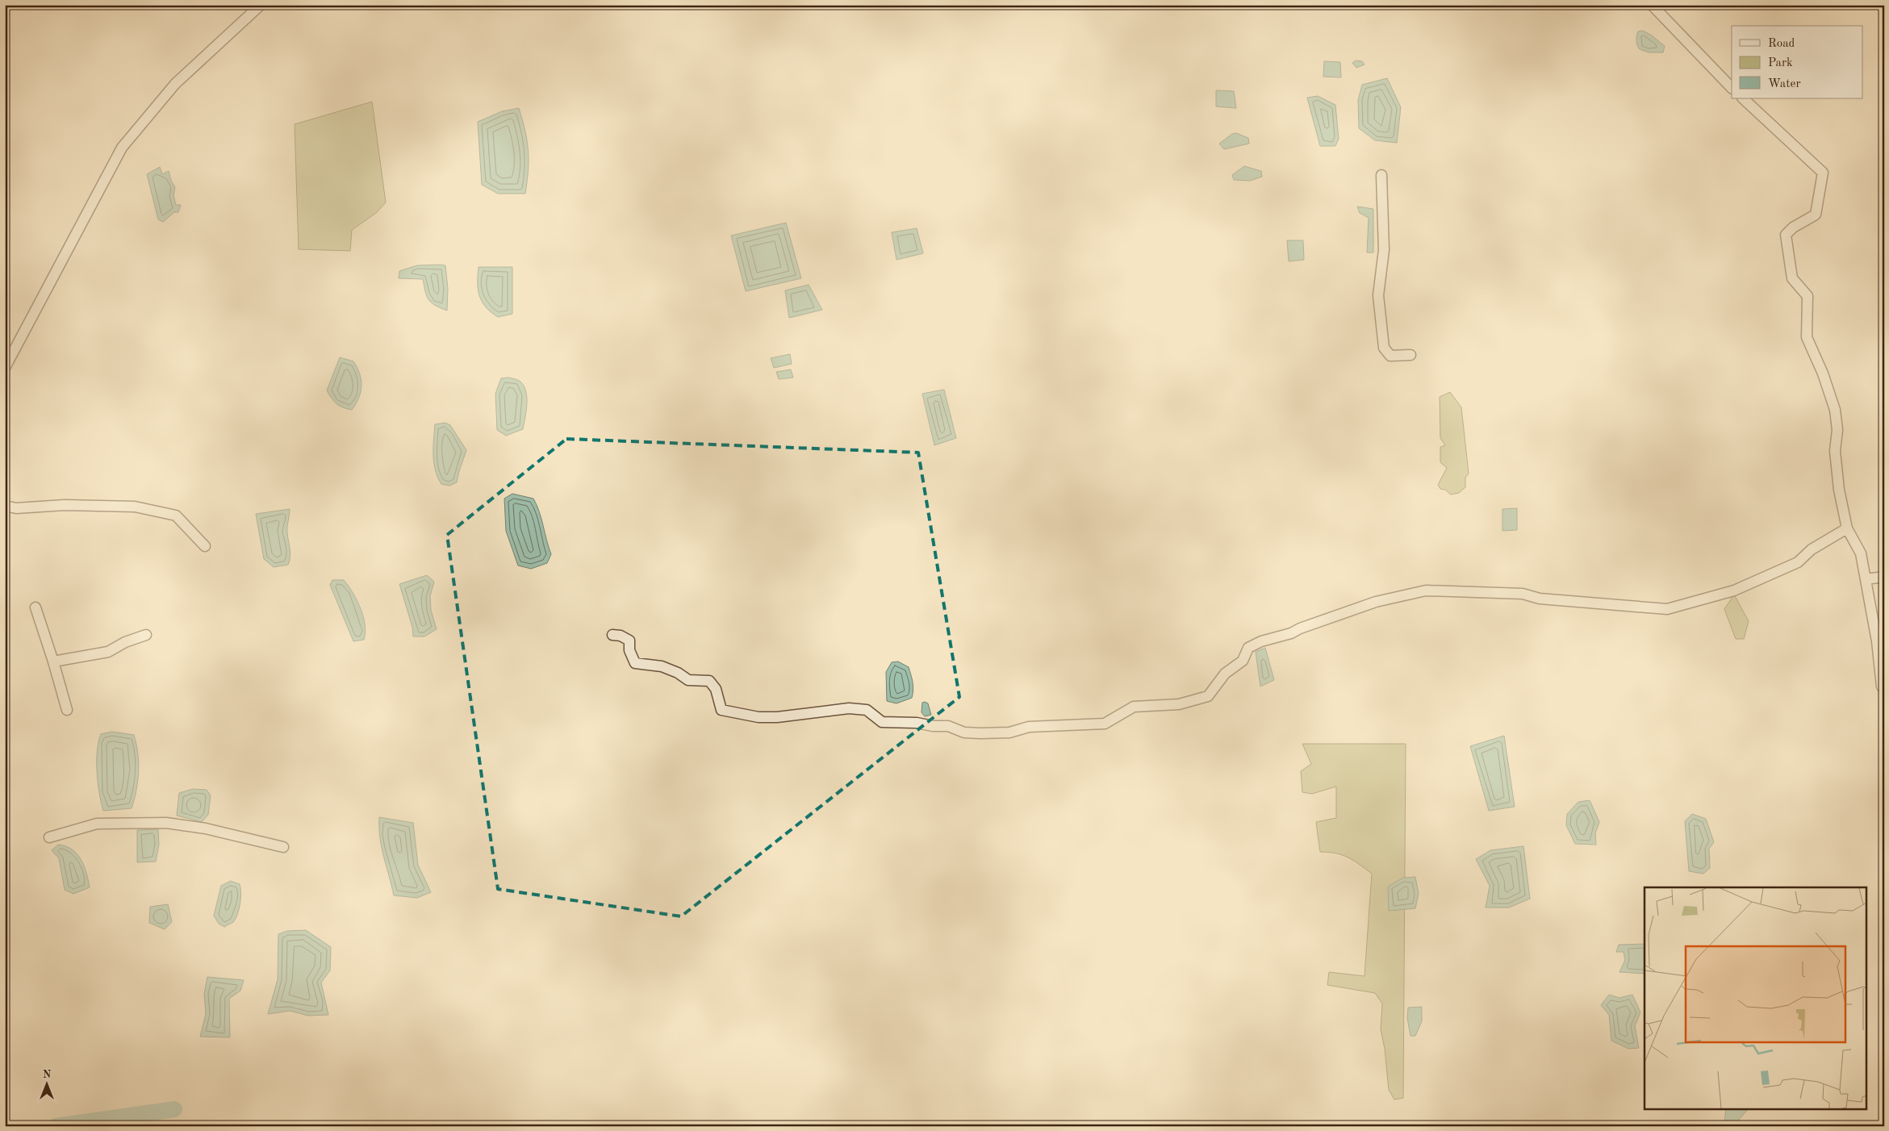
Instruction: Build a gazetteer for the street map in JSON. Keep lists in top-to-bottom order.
{
  "legend": ["Road", "Park", "Water"],
  "north": "top"
}
